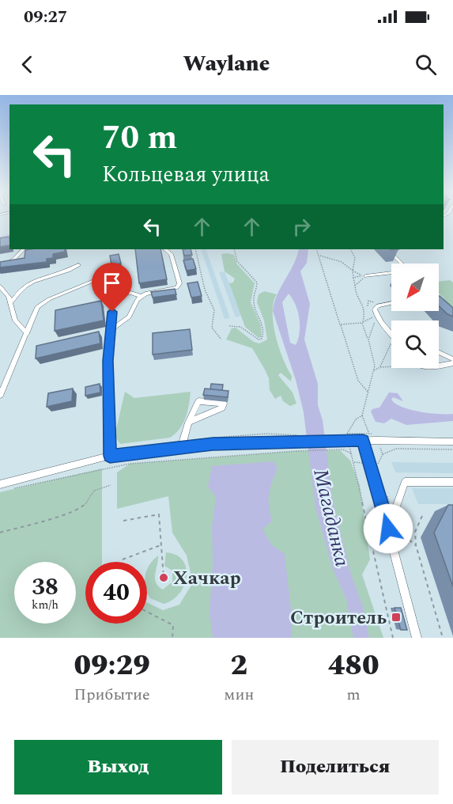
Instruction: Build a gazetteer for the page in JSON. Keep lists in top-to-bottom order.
{
  "water": ["Магаданка"],
  "places": {
    "other": ["Хачкар"],
    "transit": ["Строитель"]
  },
  "north": "bottom left",
  "page": {
    "status": "09:27",
    "header": "Waylane",
    "turn": ["70 m", "Кольцевая улица"],
    "speed": "38 km/h",
    "limit": "40",
    "eta": [
      "09:29",
      "Прибытие",
      "2",
      "мин",
      "480",
      "m"
    ],
    "buttons": ["Выход", "Поделиться"]
  }
}
